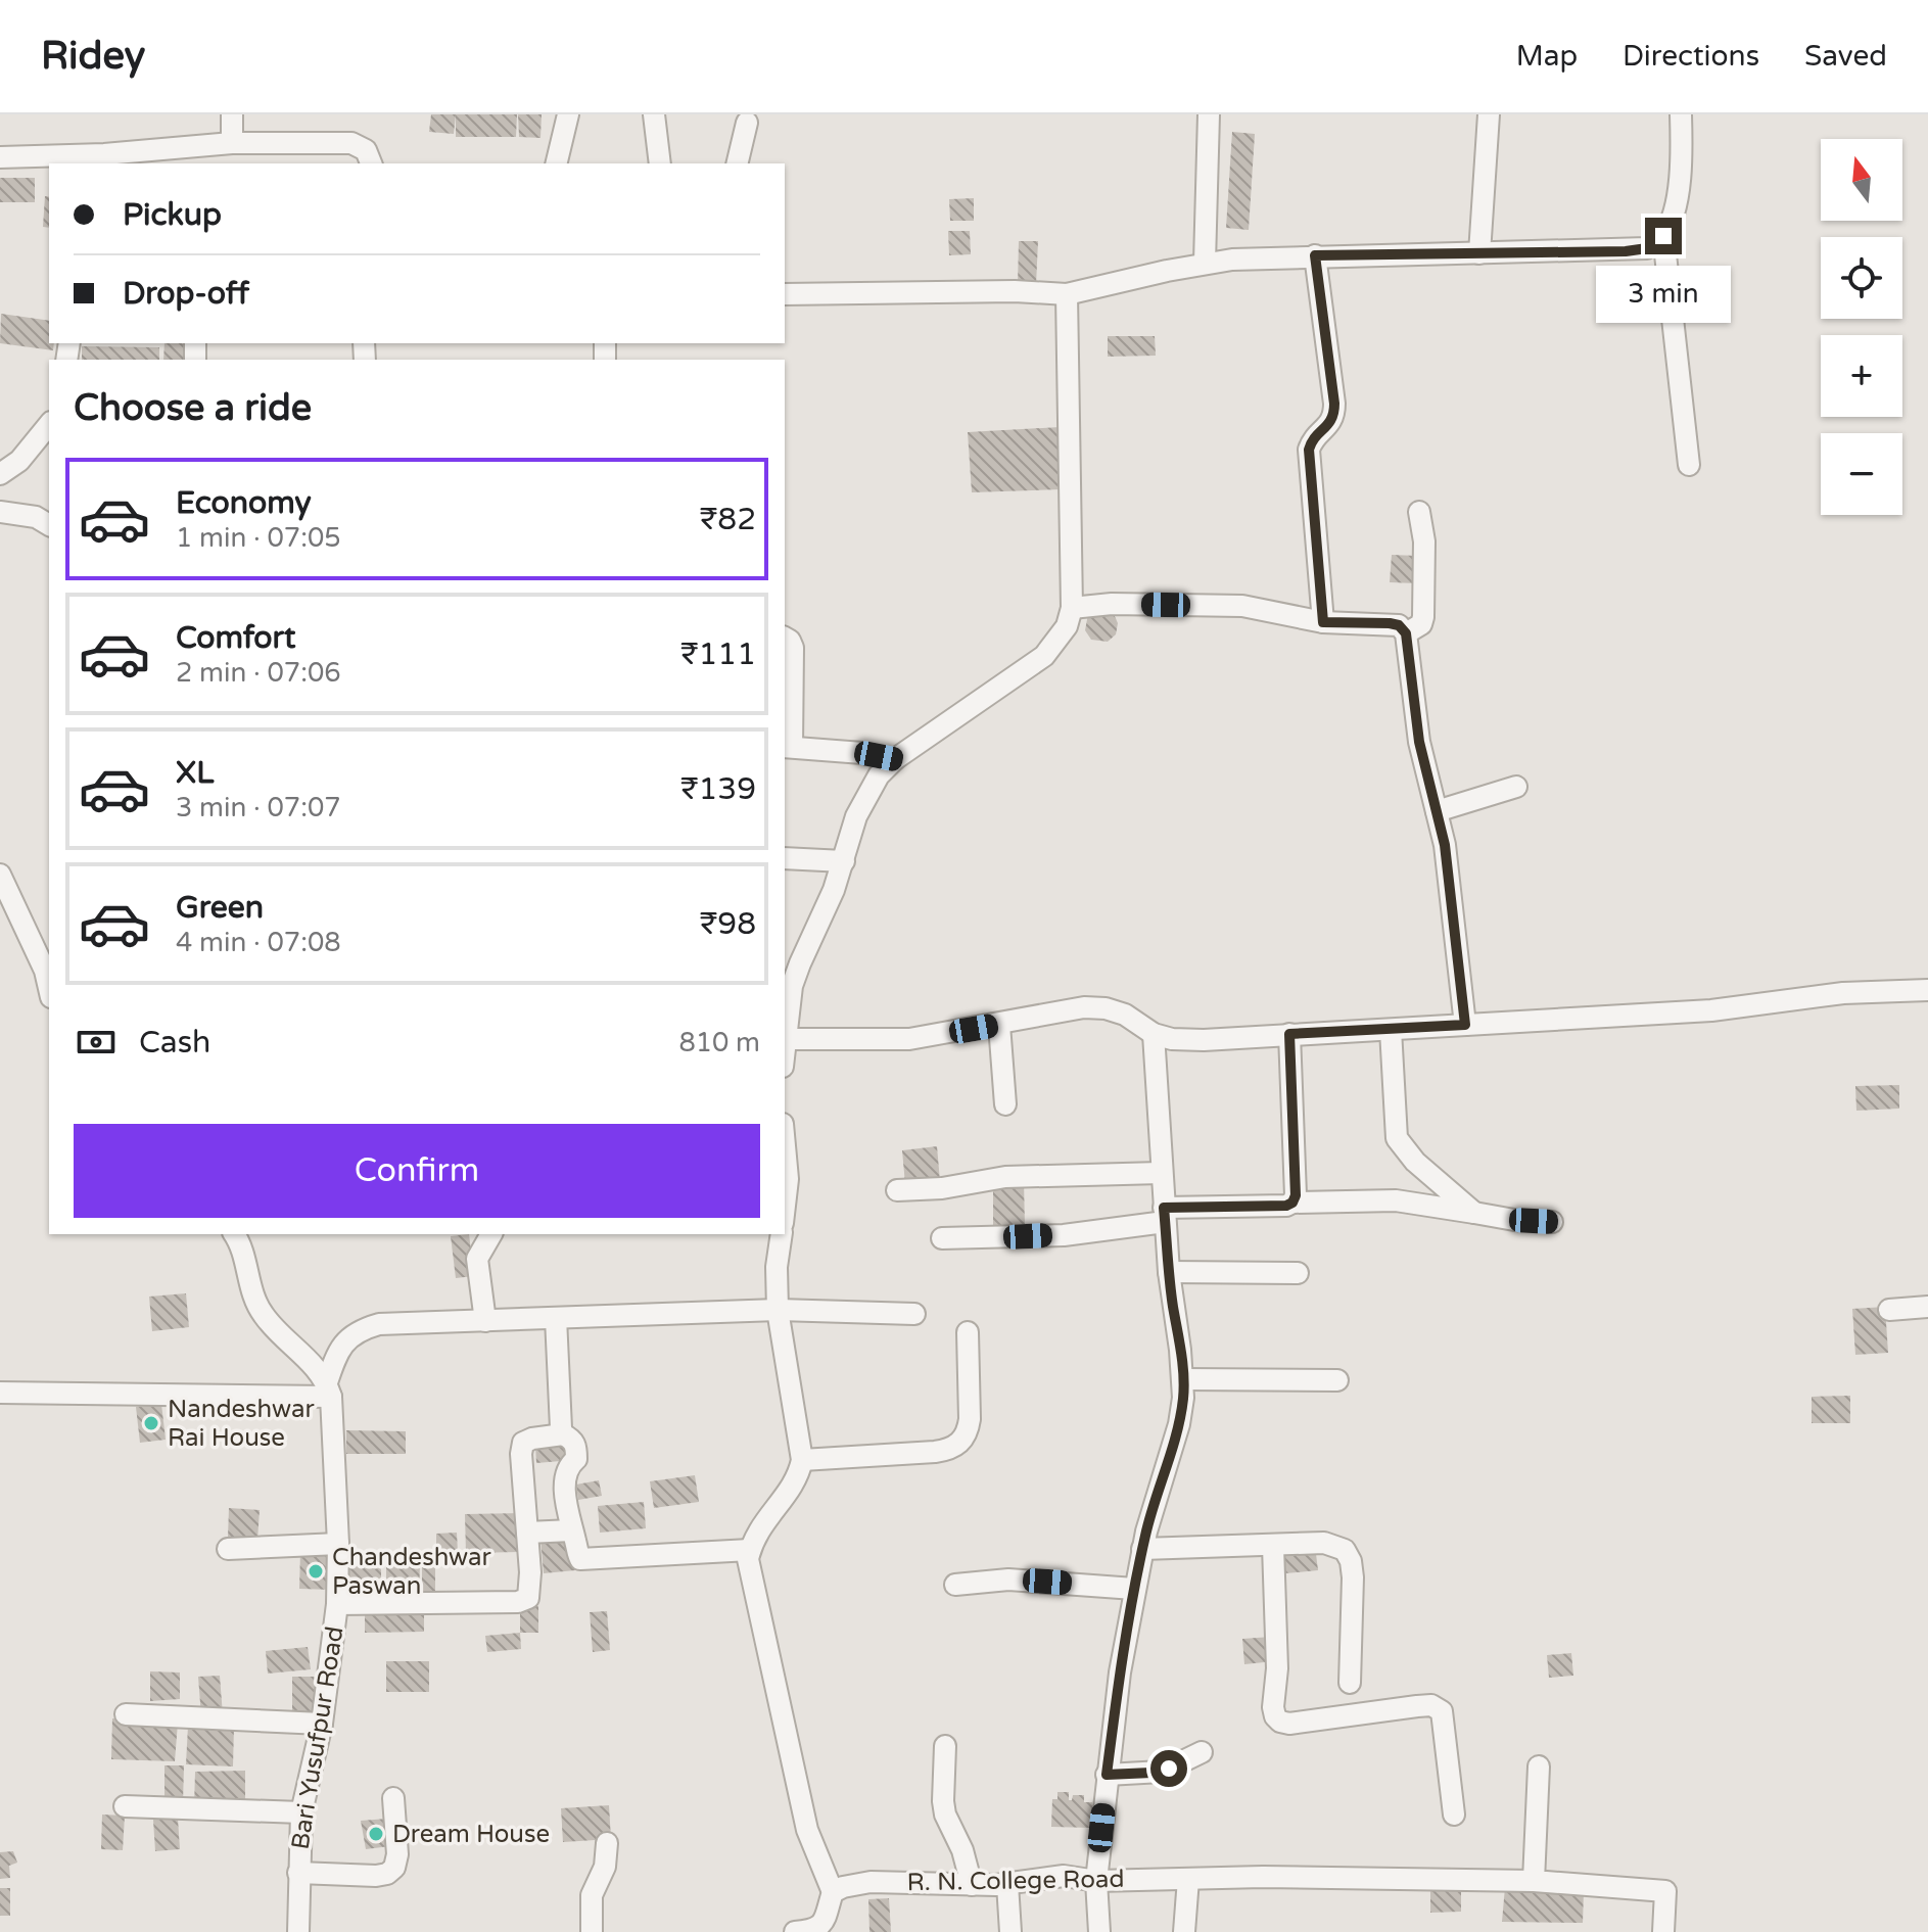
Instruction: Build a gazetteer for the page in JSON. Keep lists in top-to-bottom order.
{
  "streets": {
    "street": ["Bari Yusufpur Road", "R. N. College Road"]
  },
  "places": ["Nandeshwar Rai House", "Chandeshwar Paswan", "Dream House"],
  "north": "top",
  "page": {
    "header": "Ridey",
    "nav": ["Map", "Directions", "Saved"],
    "map_buttons": ["+", "−"],
    "banner": ["Pickup", "Drop-off"],
    "bubble": "3 min",
    "heading": "Choose a ride",
    "list": [
      {
        "name": "Economy",
        "note": "1 min · 07:05",
        "value": "₹82"
      },
      {
        "name": "Comfort",
        "note": "2 min · 07:06",
        "value": "₹111"
      },
      {
        "name": "XL",
        "note": "3 min · 07:07",
        "value": "₹139"
      },
      {
        "name": "Green",
        "note": "4 min · 07:08",
        "value": "₹98"
      }
    ],
    "pay": ["Cash", "810 m"],
    "buttons": "Confirm"
  }
}
